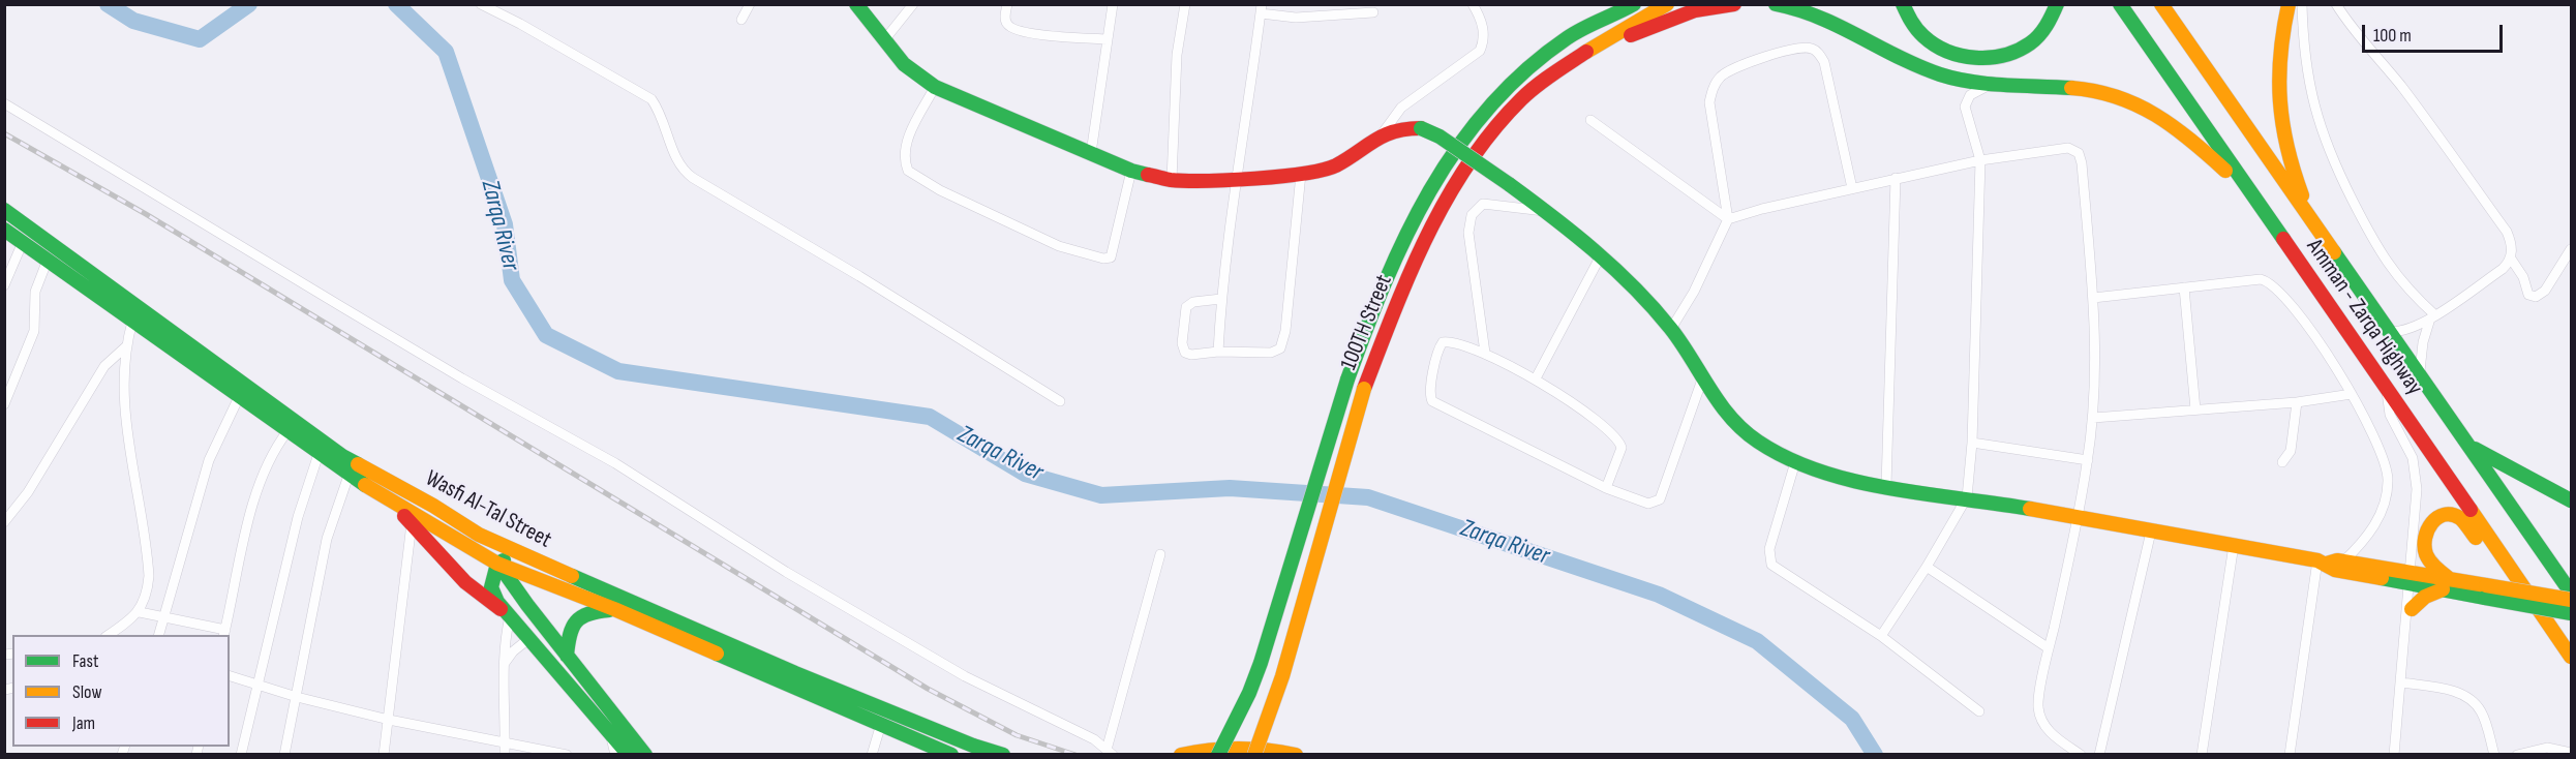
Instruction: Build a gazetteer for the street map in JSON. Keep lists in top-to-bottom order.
{
  "streets": {
    "main road": ["Amman - Zarqa Highway", "100TH Street", "Wasfi Al-Tal Street"]
  },
  "water": ["Zarqa River"],
  "legend": ["Fast", "Slow", "Jam"],
  "scale_bar": "100 m"
}
